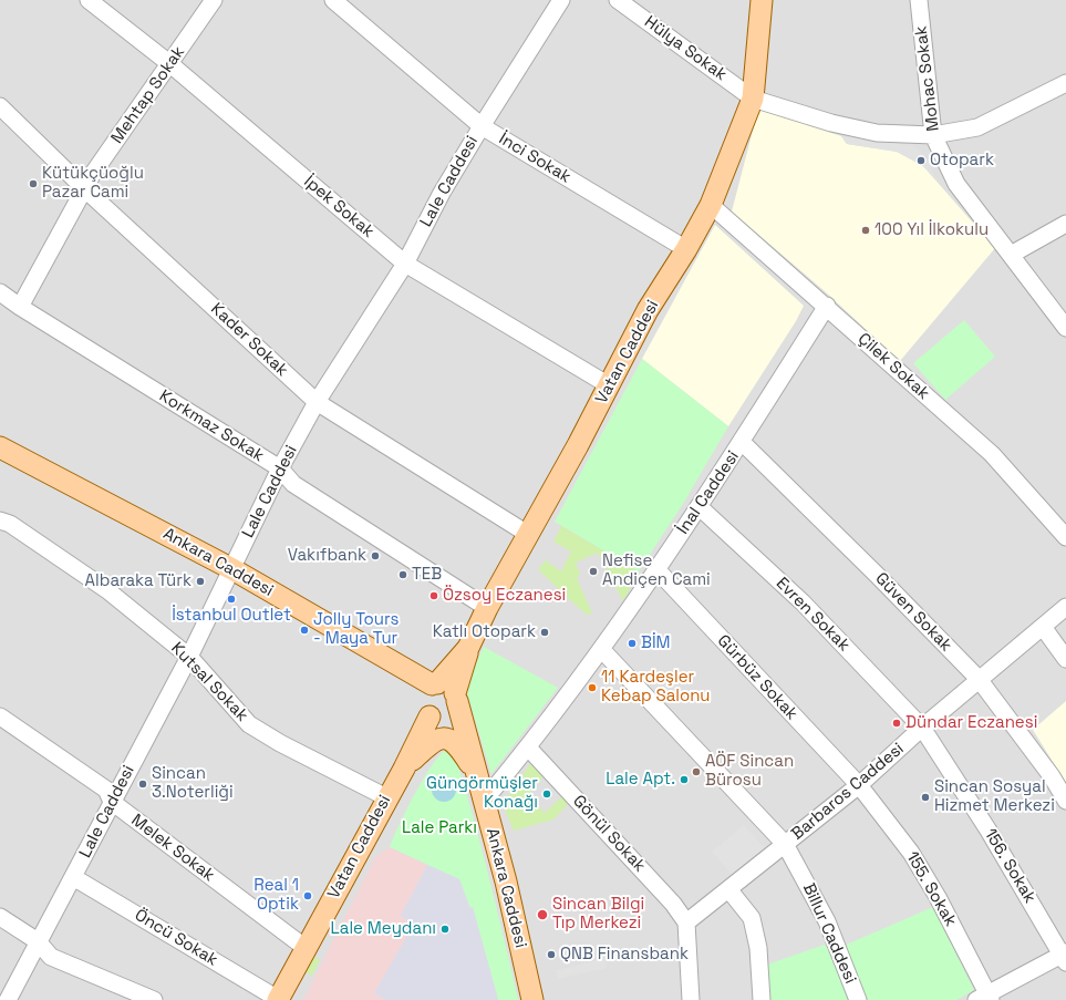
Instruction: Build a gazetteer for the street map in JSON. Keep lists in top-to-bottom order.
{
  "streets": {
    "main road": ["Vatan Caddesi", "Ankara Caddesi"],
    "street": [
      "Hülya Sokak",
      "Mohac Sokak",
      "Mehtap Sokak",
      "İnci Sokak",
      "Lale Caddesi",
      "İpek Sokak",
      "Kader Sokak",
      "Çilek Sokak",
      "Korkmaz Sokak",
      "İnal Caddesi",
      "Güven Sokak",
      "Evren Sokak",
      "Gürbüz Sokak",
      "Kutsal Sokak",
      "Barbaros Caddesi",
      "Gönül Sokak",
      "Melek Sokak",
      "156. Sokak",
      "155. Sokak",
      "Billur Caddesi",
      "Öncü Sokak"
    ]
  },
  "crossings": [
    ["Hülya Sokak", "Mohac Sokak"],
    ["Hülya Sokak", "Vatan Caddesi"],
    ["Mehtap Sokak", "İpek Sokak"],
    ["Mehtap Sokak", "Kader Sokak"],
    ["Mehtap Sokak", "Korkmaz Sokak"],
    ["İnci Sokak", "Lale Caddesi"],
    ["İnci Sokak", "Vatan Caddesi"],
    ["Lale Caddesi", "İpek Sokak"],
    ["Lale Caddesi", "Kader Sokak"],
    ["Lale Caddesi", "Korkmaz Sokak"],
    ["Lale Caddesi", "Ankara Caddesi"],
    ["Lale Caddesi", "Kutsal Sokak"],
    ["Lale Caddesi", "Melek Sokak"],
    ["Lale Caddesi", "Öncü Sokak"],
    ["İpek Sokak", "Vatan Caddesi"],
    ["Kader Sokak", "Vatan Caddesi"],
    ["Vatan Caddesi", "Çilek Sokak"],
    ["Vatan Caddesi", "Korkmaz Sokak"],
    ["Vatan Caddesi", "Ankara Caddesi"],
    ["Vatan Caddesi", "Kutsal Sokak"],
    ["Vatan Caddesi", "Melek Sokak"],
    ["Vatan Caddesi", "Öncü Sokak"],
    ["Çilek Sokak", "İnal Caddesi"],
    ["İnal Caddesi", "Ankara Caddesi"],
    ["İnal Caddesi", "Güven Sokak"],
    ["İnal Caddesi", "Evren Sokak"],
    ["İnal Caddesi", "Gürbüz Sokak"],
    ["İnal Caddesi", "Gönül Sokak"],
    ["İnal Caddesi", "Billur Caddesi"],
    ["Güven Sokak", "Barbaros Caddesi"],
    ["Evren Sokak", "Barbaros Caddesi"],
    ["Evren Sokak", "156. Sokak"],
    ["Gürbüz Sokak", "Barbaros Caddesi"],
    ["Gürbüz Sokak", "155. Sokak"],
    ["Barbaros Caddesi", "Gönül Sokak"],
    ["Barbaros Caddesi", "156. Sokak"],
    ["Barbaros Caddesi", "155. Sokak"],
    ["Barbaros Caddesi", "Billur Caddesi"]
  ],
  "parks": ["Lale Parkı"],
  "places": [
    "Otopark",
    "Kütükçüoğlu Pazar Cami",
    "100 Yıl İlkokulu",
    "Vakıfbank",
    "Nefise Andiçen Cami",
    "TEB",
    "Albaraka Türk",
    "Özsoy Eczanesi",
    "İstanbul Outlet",
    "Jolly Tours - Maya Tur",
    "Katlı Otopark",
    "BİM",
    "11 Kardeşler Kebap Salonu",
    "Dündar Eczanesi",
    "AÖF Sincan Bürosu",
    "Lale Apt.",
    "Sincan 3.Noterliği",
    "Güngörmüşler Konağı",
    "Sincan Sosyal Hizmet Merkezi",
    "Real 1 Optik",
    "Sincan Bilgi Tıp Merkezi",
    "Lale Meydanı",
    "QNB Finansbank"
  ]
}
